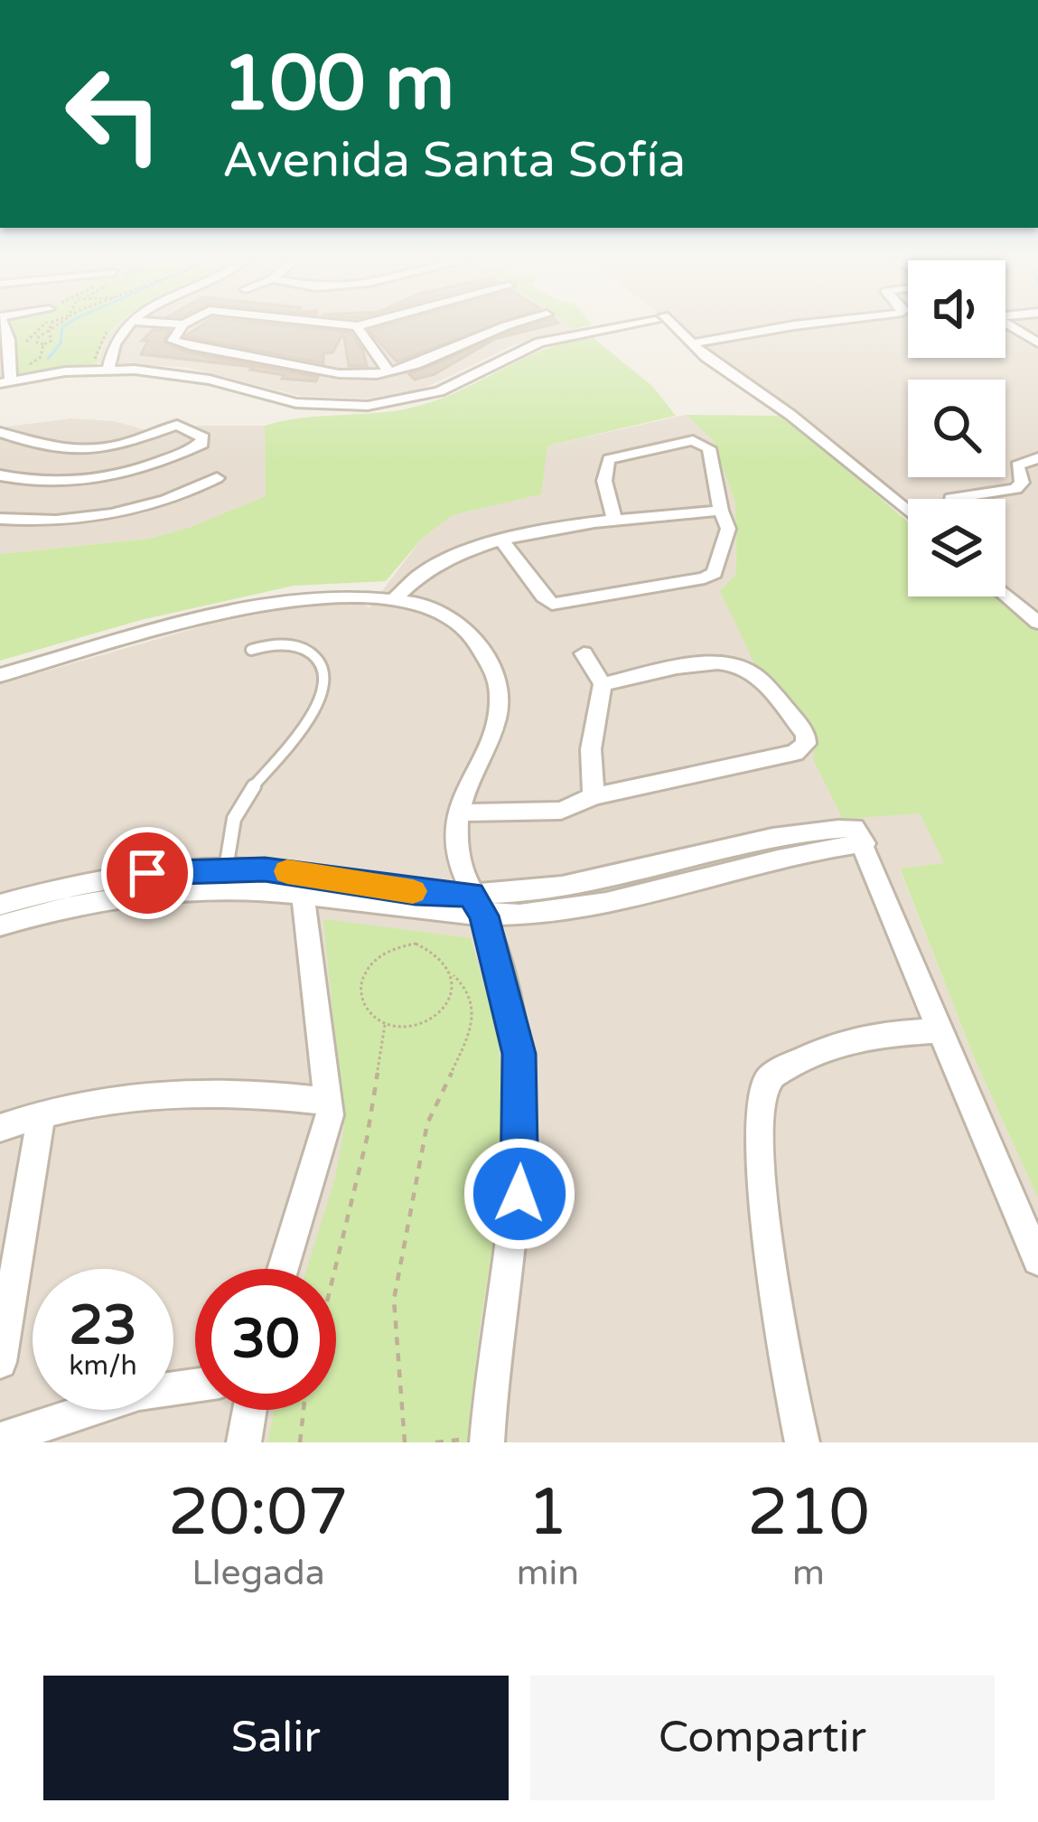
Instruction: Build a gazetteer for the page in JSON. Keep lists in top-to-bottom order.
{
  "page": {
    "turn": ["100 m", "Avenida Santa Sofía"],
    "speed": "23 km/h",
    "limit": "30",
    "eta": [
      "20:07",
      "Llegada",
      "1",
      "min",
      "210",
      "m"
    ],
    "buttons": ["Salir", "Compartir"]
  }
}
